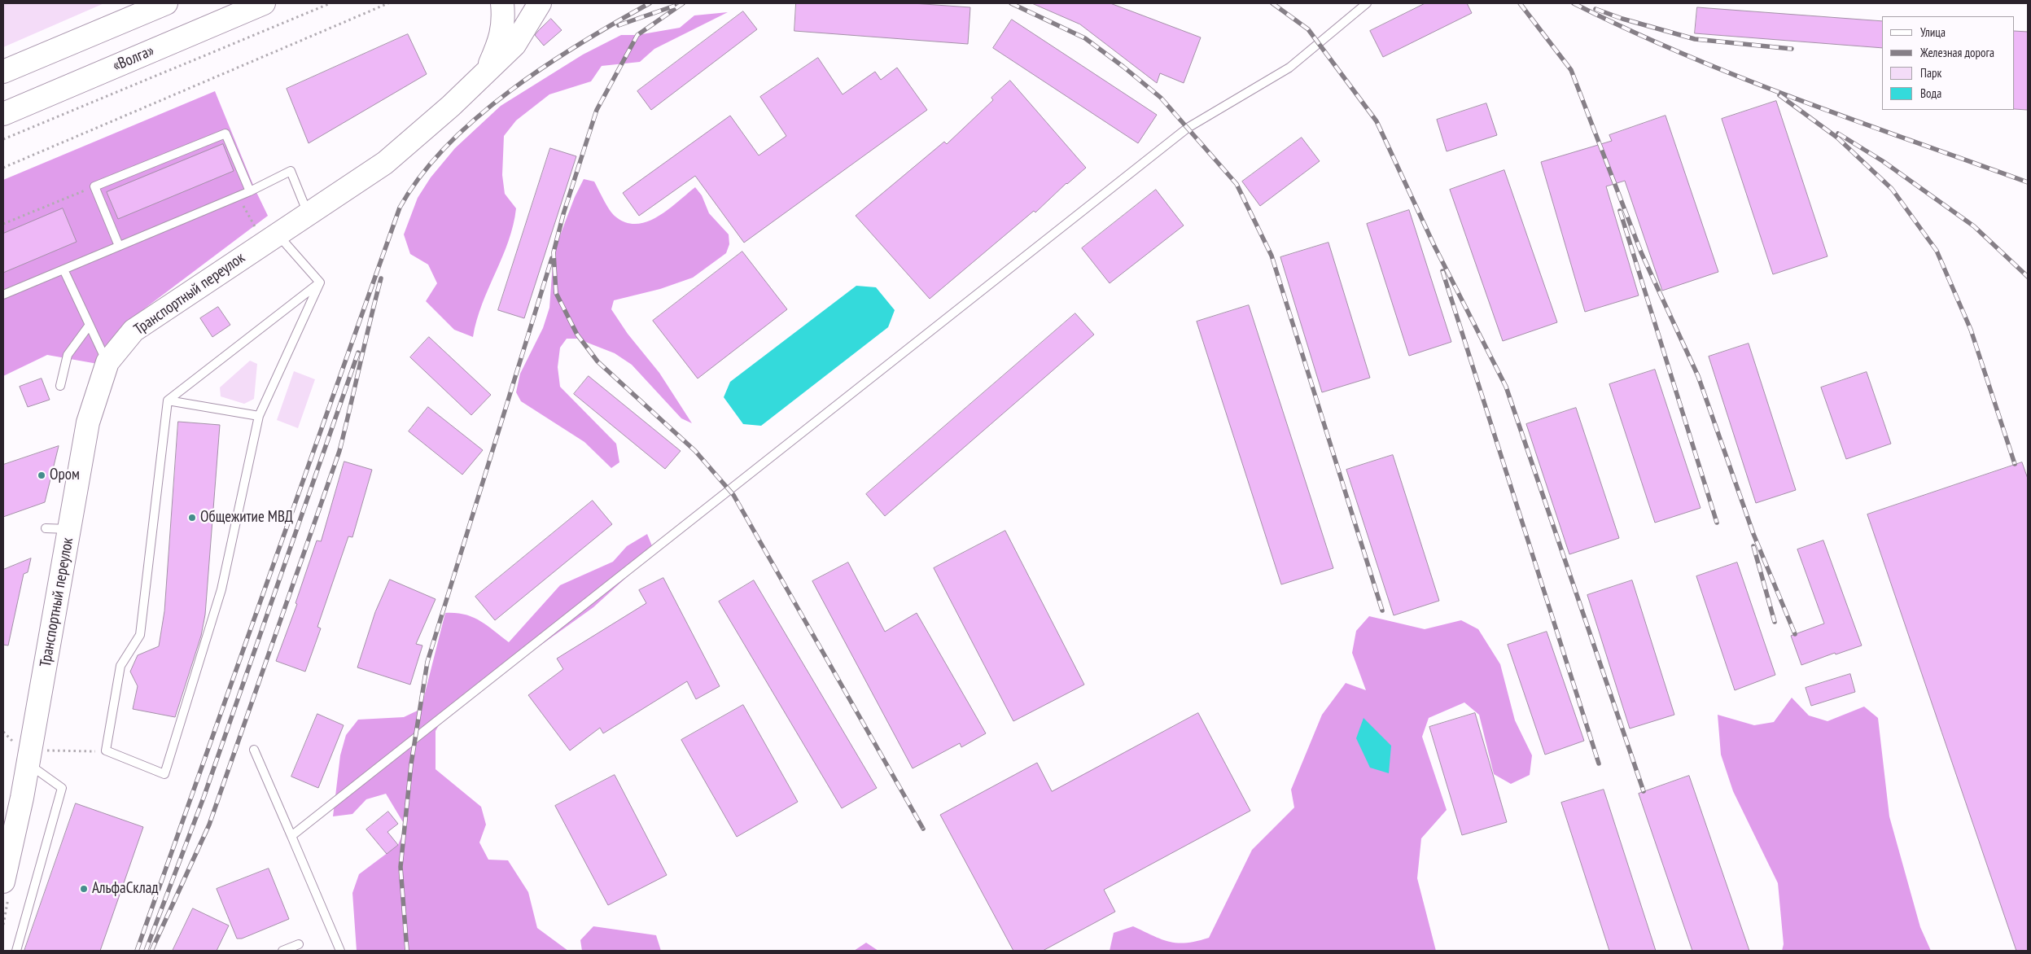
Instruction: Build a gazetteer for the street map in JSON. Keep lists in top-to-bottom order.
{
  "streets": {
    "main road": ["«Волга»", "Транспортный переулок"]
  },
  "places": ["Ором", "Общежитие МВД", "АльфаСклад"],
  "legend": [
    "Улица",
    "Железная дорога",
    "Парк",
    "Вода"
  ]
}
